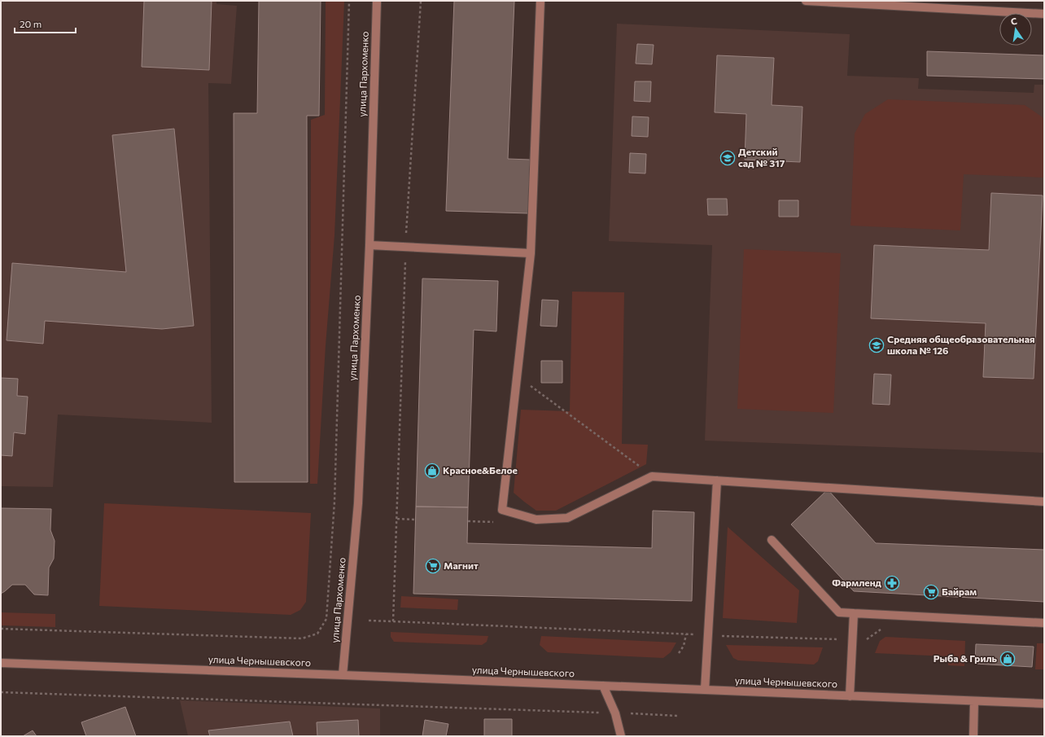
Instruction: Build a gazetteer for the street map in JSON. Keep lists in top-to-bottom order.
{
  "streets": {
    "street": ["улица Пархоменко", "улица Чернышевского"]
  },
  "crossings": [
    ["улица Пархоменко", "улица Чернышевского"]
  ],
  "places": {
    "school or university": ["Детский сад № 317", "Средняя общеобразовательная школа № 126"],
    "shop": ["Красное&Белое", "Рыба & Гриль"],
    "supermarket": ["Магнит", "Байрам"],
    "pharmacy": ["Фармленд"]
  },
  "scale_bar": "20 m",
  "north": "top"
}
